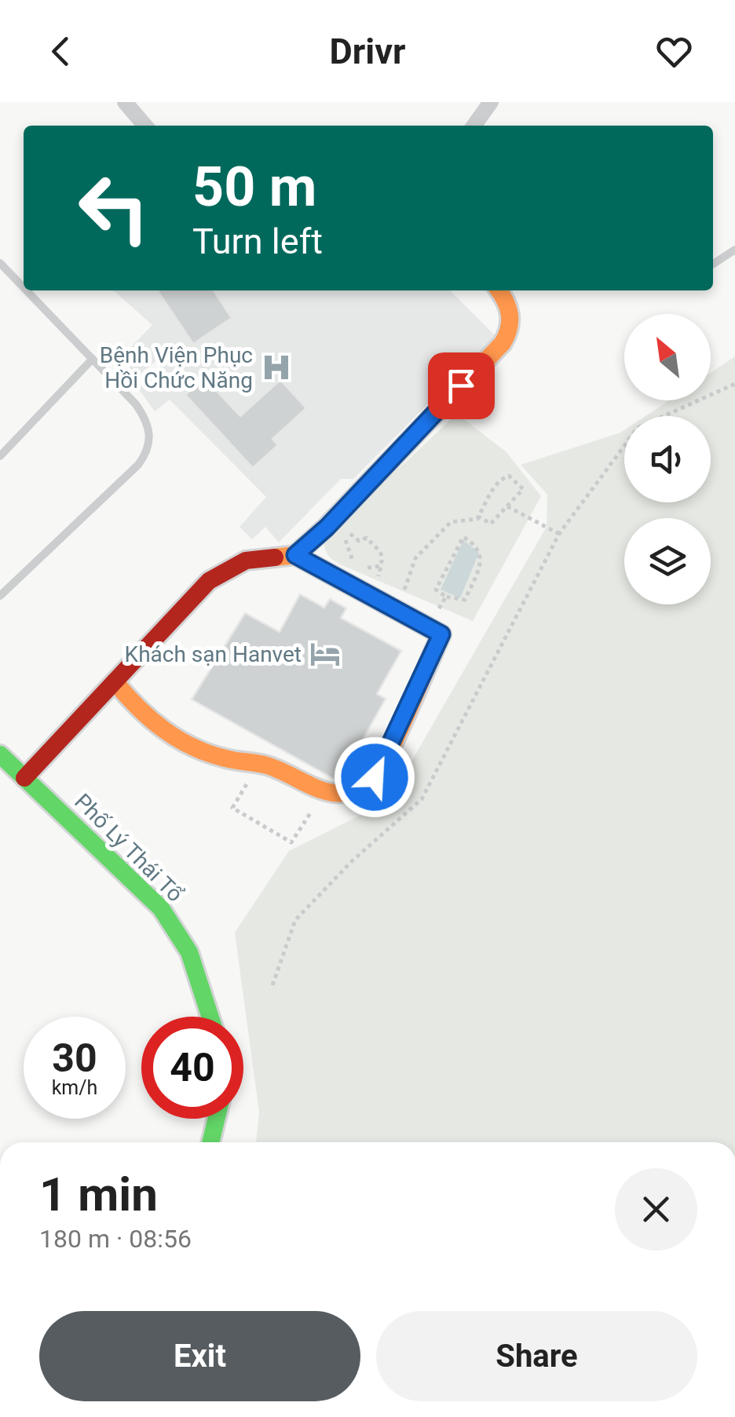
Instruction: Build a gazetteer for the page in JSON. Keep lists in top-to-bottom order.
{
  "streets": {
    "street": ["Phố Lý Thái Tổ"]
  },
  "places": {
    "hospital": ["Bệnh Viện Phục Hồi Chức Năng"],
    "hotel": ["Khách sạn Hanvet"]
  },
  "north": "top left",
  "page": {
    "header": "Drivr",
    "turn": ["50 m", "Turn left"],
    "speed": "30 km/h",
    "limit": "40",
    "heading": ["1 min", "180 m · 08:56"],
    "buttons": ["Exit", "Share"]
  }
}
